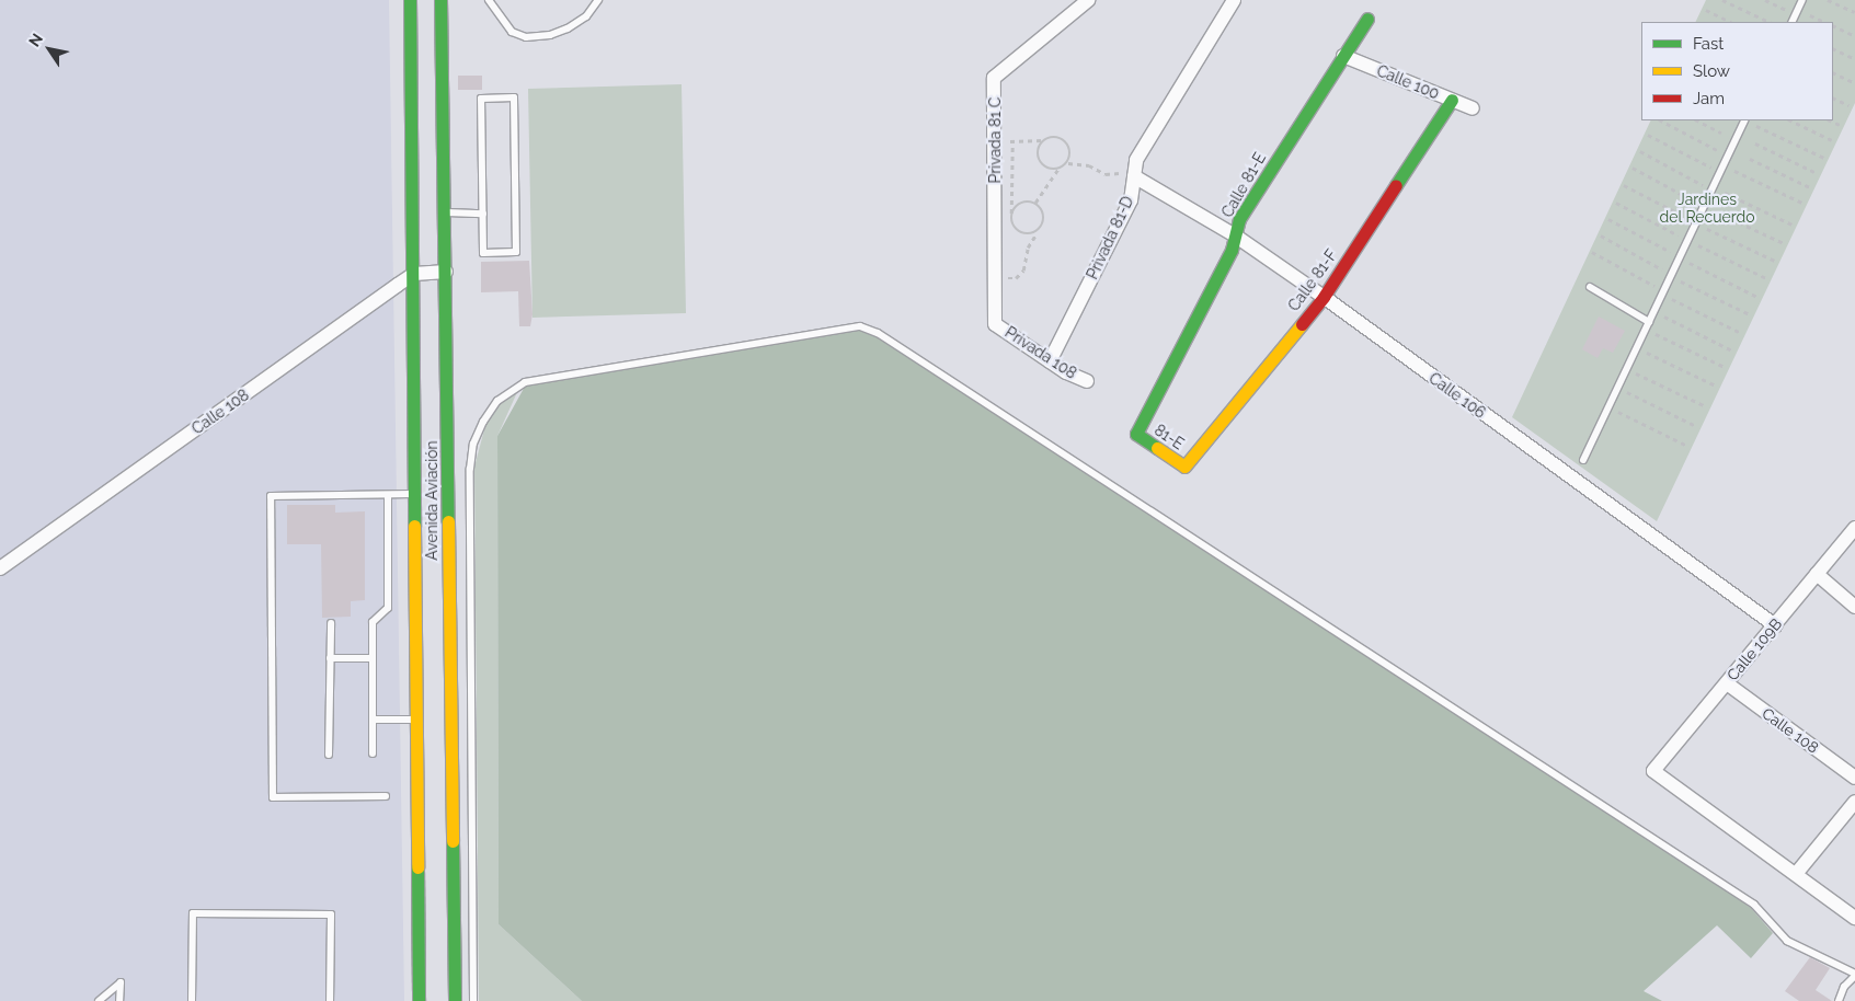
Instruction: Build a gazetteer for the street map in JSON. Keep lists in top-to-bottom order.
{
  "streets": {
    "main road": [
      "Calle 81-E",
      "Calle 81-F",
      "81-E",
      "Avenida Aviación"
    ],
    "street": [
      "Calle 100",
      "Privada 81 C",
      "Privada 81-D",
      "Privada 108",
      "Calle 106",
      "Calle 108",
      "Calle 109B"
    ]
  },
  "crossings": [
    ["Calle 100", "Calle 81-E"],
    ["Calle 100", "Calle 81-F"],
    ["Privada 81 C", "Privada 108"],
    ["Calle 81-E", "Calle 106"],
    ["Calle 81-E", "81-E"],
    ["Privada 81-D", "Privada 108"],
    ["Privada 81-D", "Calle 106"],
    ["Calle 81-F", "Calle 106"],
    ["Calle 81-F", "81-E"],
    ["Calle 106", "Calle 109B"],
    ["Calle 108", "Avenida Aviación"],
    ["Calle 108", "Calle 109B"]
  ],
  "parks": ["Jardines del Recuerdo"],
  "legend": ["Fast", "Slow", "Jam"],
  "north": "top left"
}
